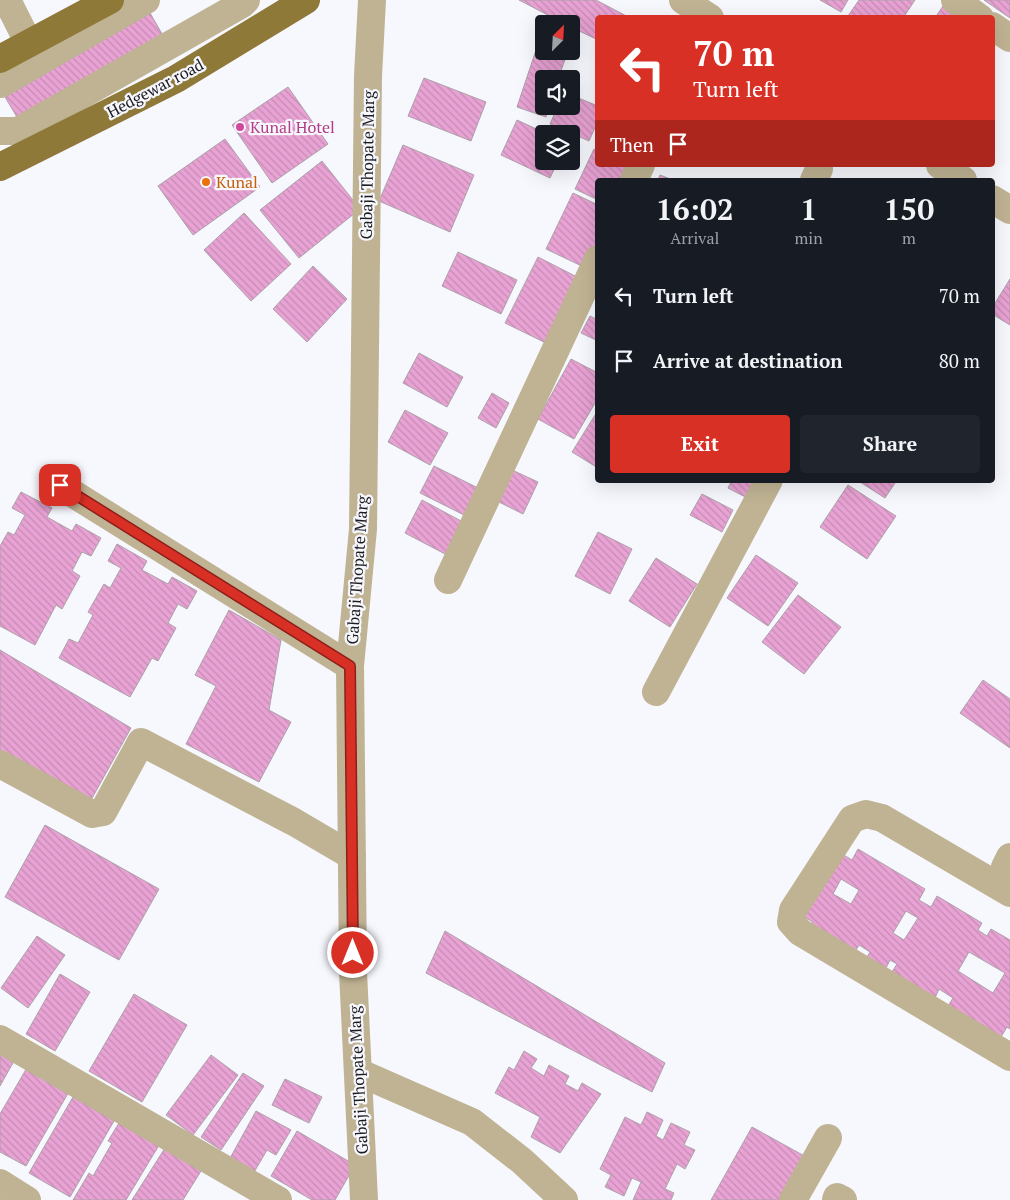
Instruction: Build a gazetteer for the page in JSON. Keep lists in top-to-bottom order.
{
  "streets": {
    "main road": ["Hedgewar road"],
    "street": ["Gabaji Thopate Marg"]
  },
  "places": ["Kunal Hotel", "Kunal"],
  "north": "top right",
  "page": {
    "turn": ["70 m", "Turn left"],
    "then": "Then",
    "eta": [
      "16:02",
      "Arrival",
      "1",
      "min",
      "150",
      "m"
    ],
    "list": [
      {
        "name": "Turn left",
        "value": "70 m"
      },
      {
        "name": "Arrive at destination",
        "value": "80 m"
      }
    ],
    "buttons": ["Exit", "Share"]
  }
}
